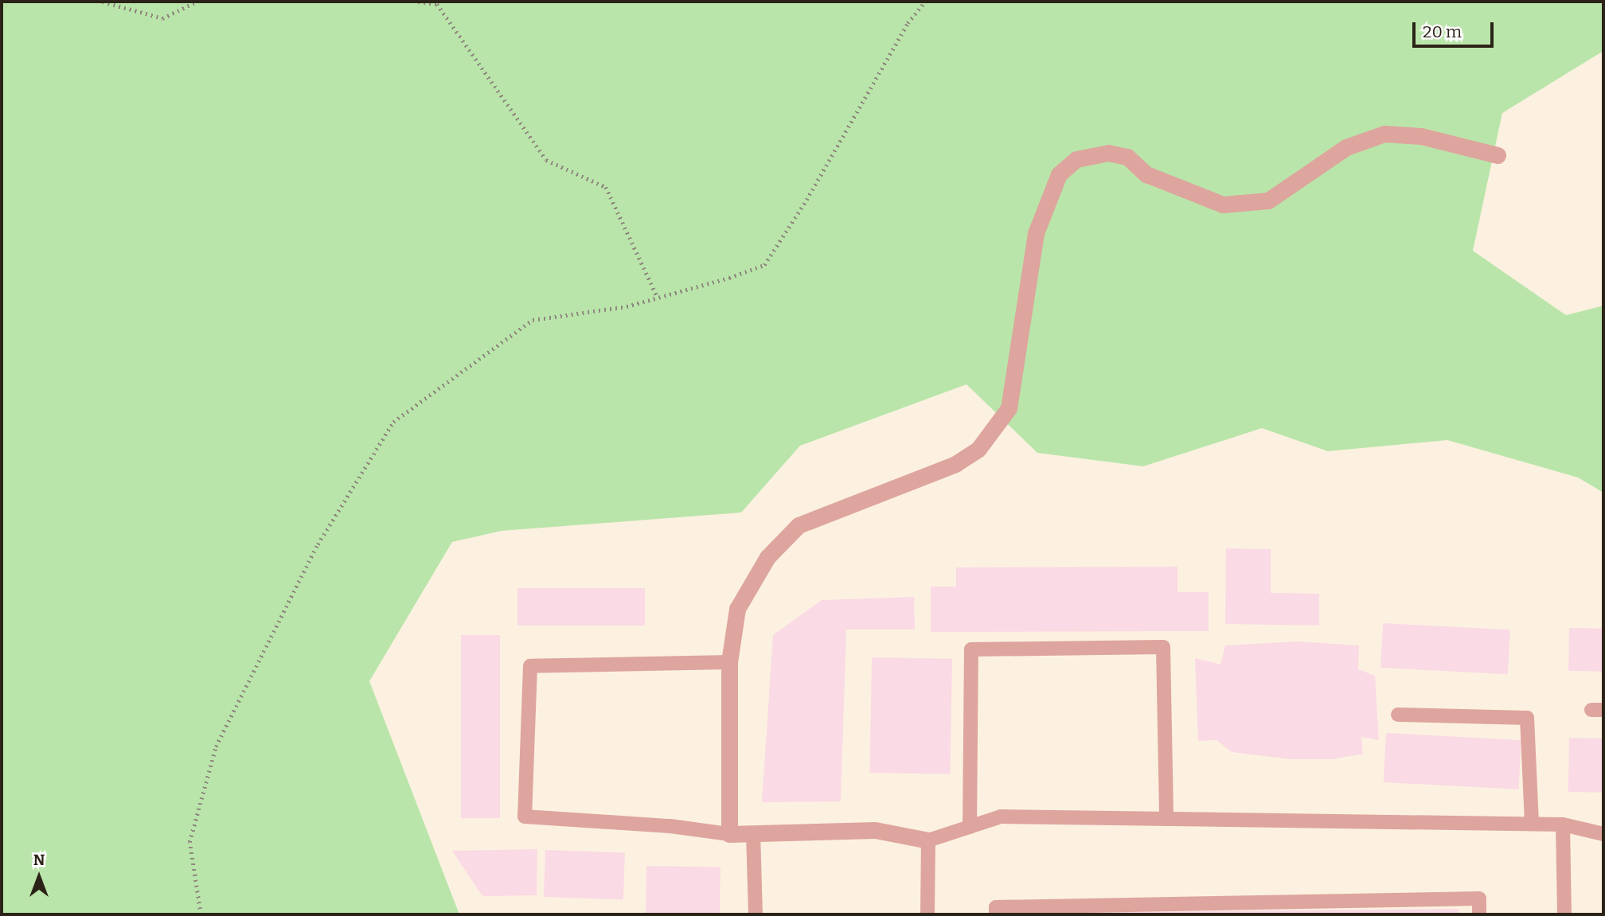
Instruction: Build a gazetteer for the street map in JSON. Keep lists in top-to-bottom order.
{
  "scale_bar": "20 m",
  "north": "top"
}
